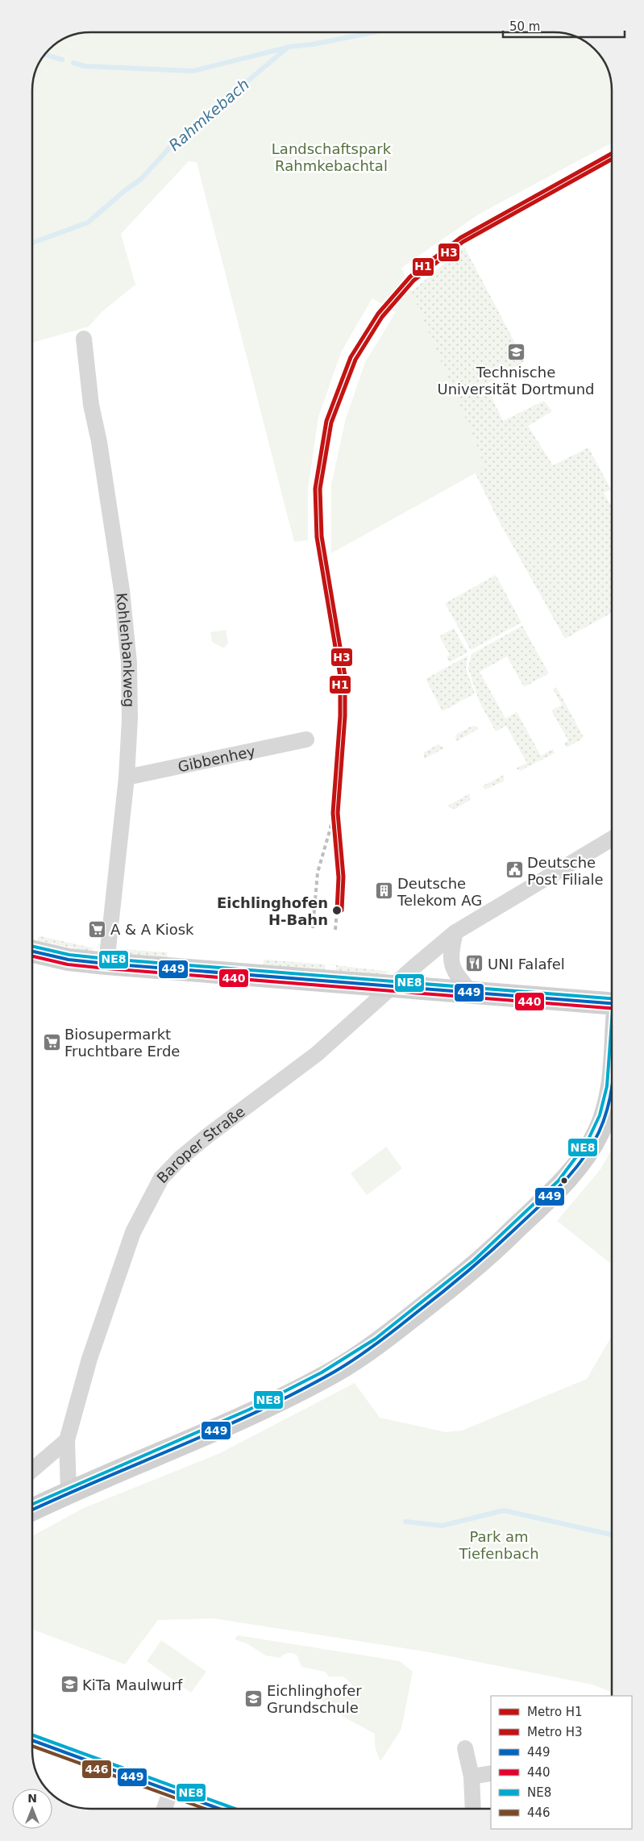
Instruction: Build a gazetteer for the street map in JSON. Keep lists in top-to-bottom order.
{
  "streets": {
    "street": ["Kohlenbankweg", "Gibbenhey", "Baroper Straße"]
  },
  "crossings": [
    ["Kohlenbankweg", "Gibbenhey"]
  ],
  "water": ["Rahmkebach"],
  "parks": ["Landschaftspark Rahmkebachtal", "Park am Tiefenbach"],
  "places": {
    "school or university": ["Technische Universität Dortmund", "KiTa Maulwurf", "Eichlinghofer Grundschule"],
    "public building": ["Deutsche Post Filiale"],
    "building": ["Deutsche Telekom AG"],
    "other": ["Eichlinghofen H-Bahn"],
    "supermarket": ["A & A Kiosk", "Biosupermarkt Fruchtbare Erde"],
    "restaurant": ["UNI Falafel"]
  },
  "lines": [
    "metro line H1",
    "metro line H3",
    "transit line NE8",
    "transit line 449",
    "transit line 440",
    "transit line 446"
  ],
  "legend": [
    "Metro H1",
    "Metro H3",
    "449",
    "440",
    "NE8",
    "446"
  ],
  "scale_bar": "50 m",
  "north": "top"
}
